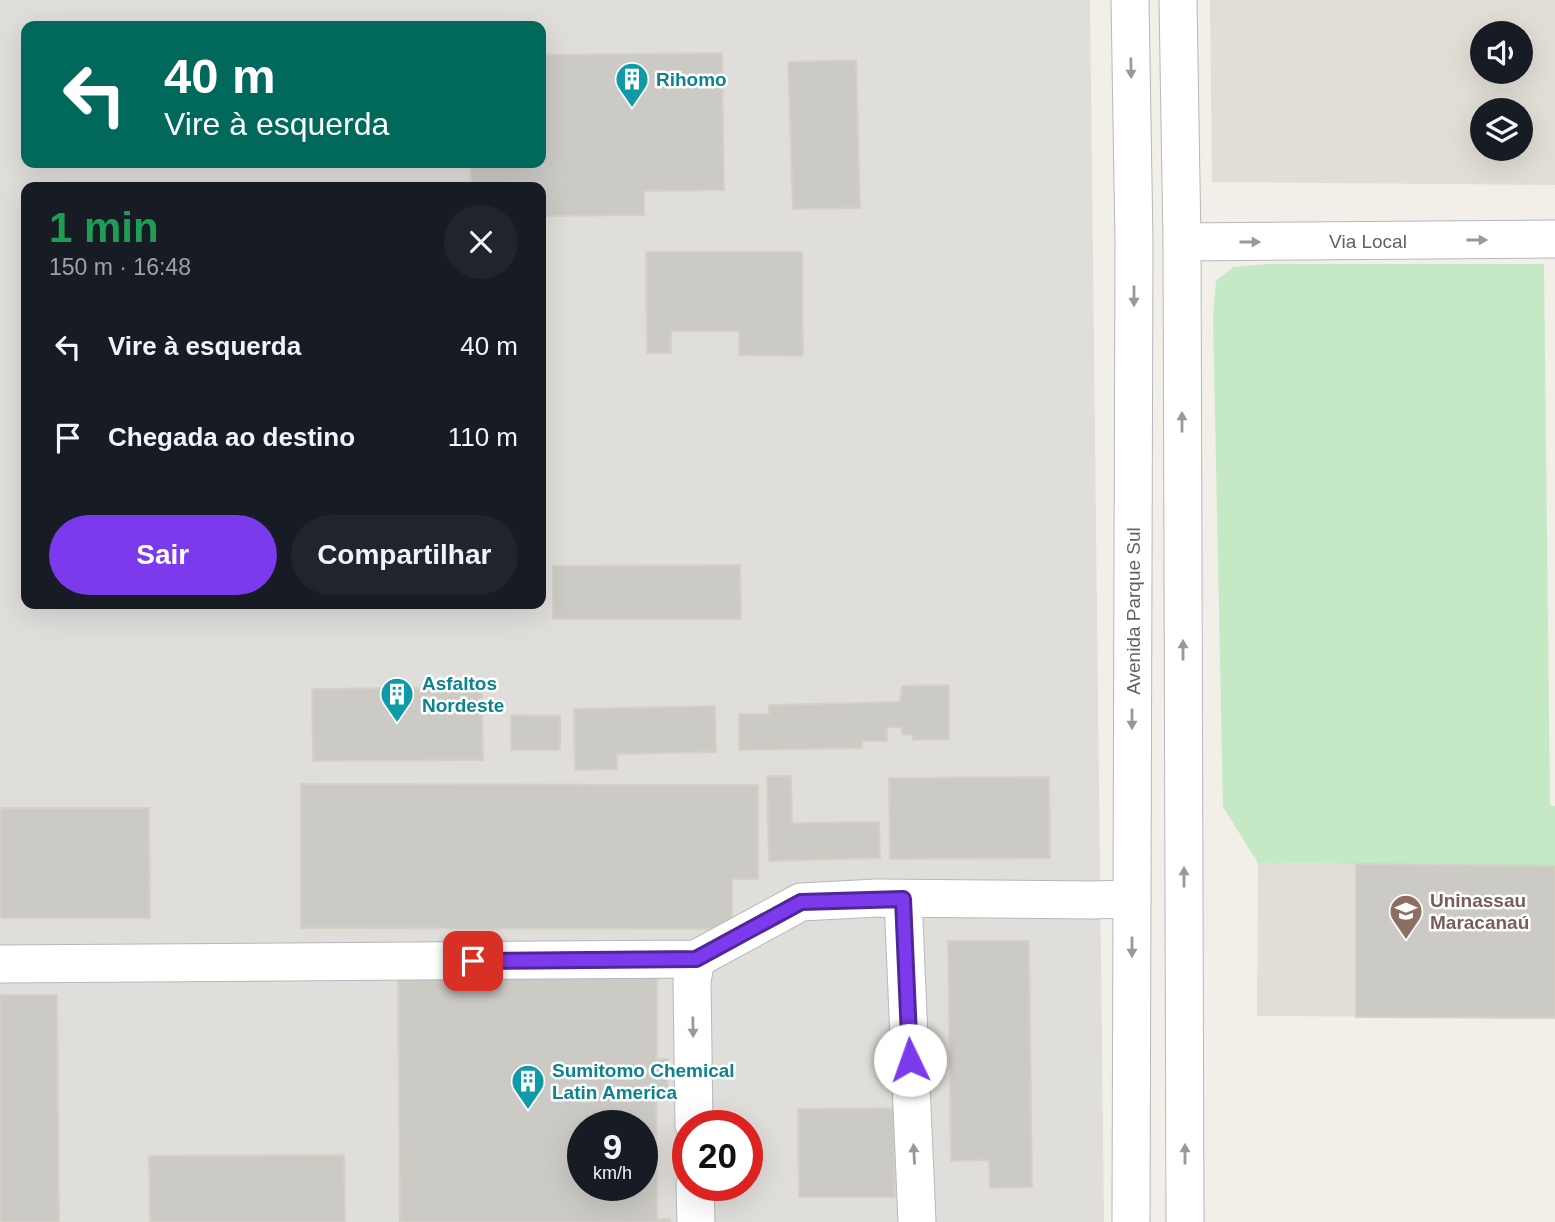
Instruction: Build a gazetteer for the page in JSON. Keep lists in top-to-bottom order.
{
  "streets": {
    "street": ["Via Local", "Avenida Parque Sul"]
  },
  "one_way": ["Via Local"],
  "places": {
    "building": ["Rihomo", "Asfaltos Nordeste", "Sumitomo Chemical Latin America"],
    "school or university": ["Uninassau Maracanaú"]
  },
  "page": {
    "turn": ["40 m", "Vire à esquerda"],
    "heading": ["1 min", "150 m · 16:48"],
    "list": [
      {
        "name": "Vire à esquerda",
        "value": "40 m"
      },
      {
        "name": "Chegada ao destino",
        "value": "110 m"
      }
    ],
    "buttons": ["Sair", "Compartilhar"],
    "speed": "9 km/h",
    "limit": "20"
  }
}
